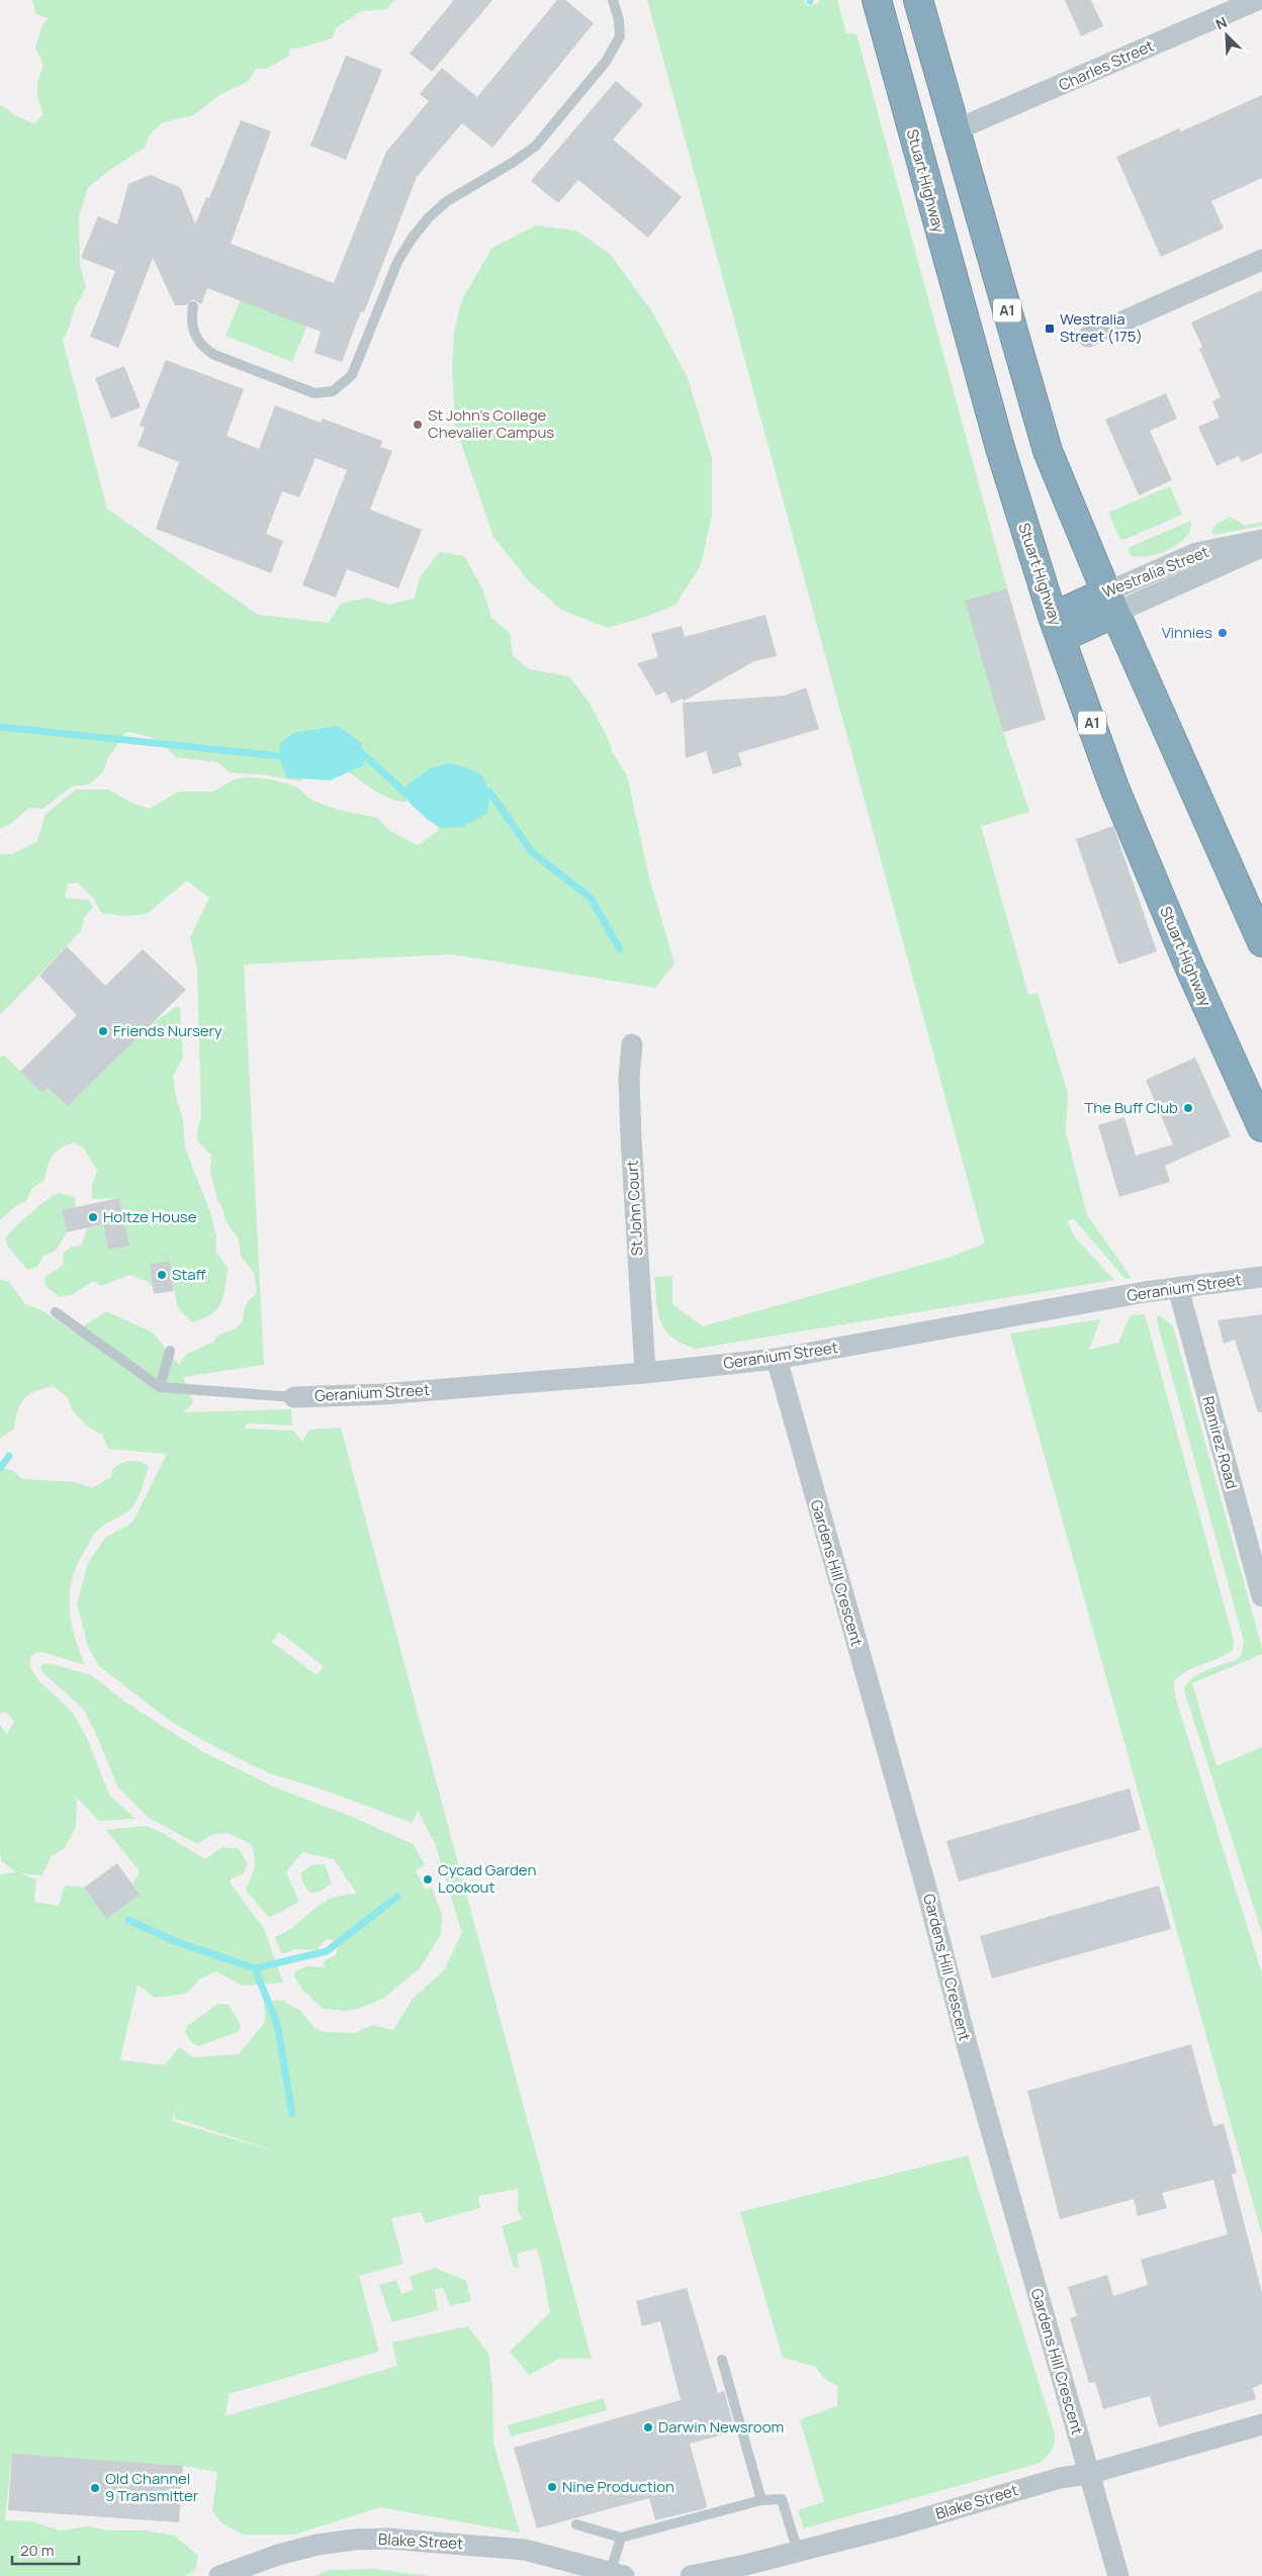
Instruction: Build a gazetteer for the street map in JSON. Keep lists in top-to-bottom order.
{
  "streets": {
    "highway": ["Stuart Highway", "A1", "Westralia Street"],
    "street": [
      "Charles Street",
      "St John Court",
      "Geranium Street",
      "Ramirez Road",
      "Gardens Hill Crescent",
      "Blake Street"
    ]
  },
  "crossings": [
    ["Charles Street", "A1"],
    ["Stuart Highway", "Westralia Street"],
    ["A1", "Westralia Street"],
    ["St John Court", "Geranium Street"],
    ["Geranium Street", "Ramirez Road"],
    ["Geranium Street", "Gardens Hill Crescent"],
    ["Gardens Hill Crescent", "Blake Street"]
  ],
  "places": {
    "transit": ["Westralia Street (175)"],
    "other": [
      "St John's College Chevalier Campus",
      "Vinnies",
      "Friends Nursery",
      "The Buff Club",
      "Holtze House",
      "Staff",
      "Cycad Garden Lookout",
      "Darwin Newsroom",
      "Nine Production",
      "Old Channel 9 Transmitter"
    ]
  },
  "scale_bar": "20 m",
  "north": "top left"
}
